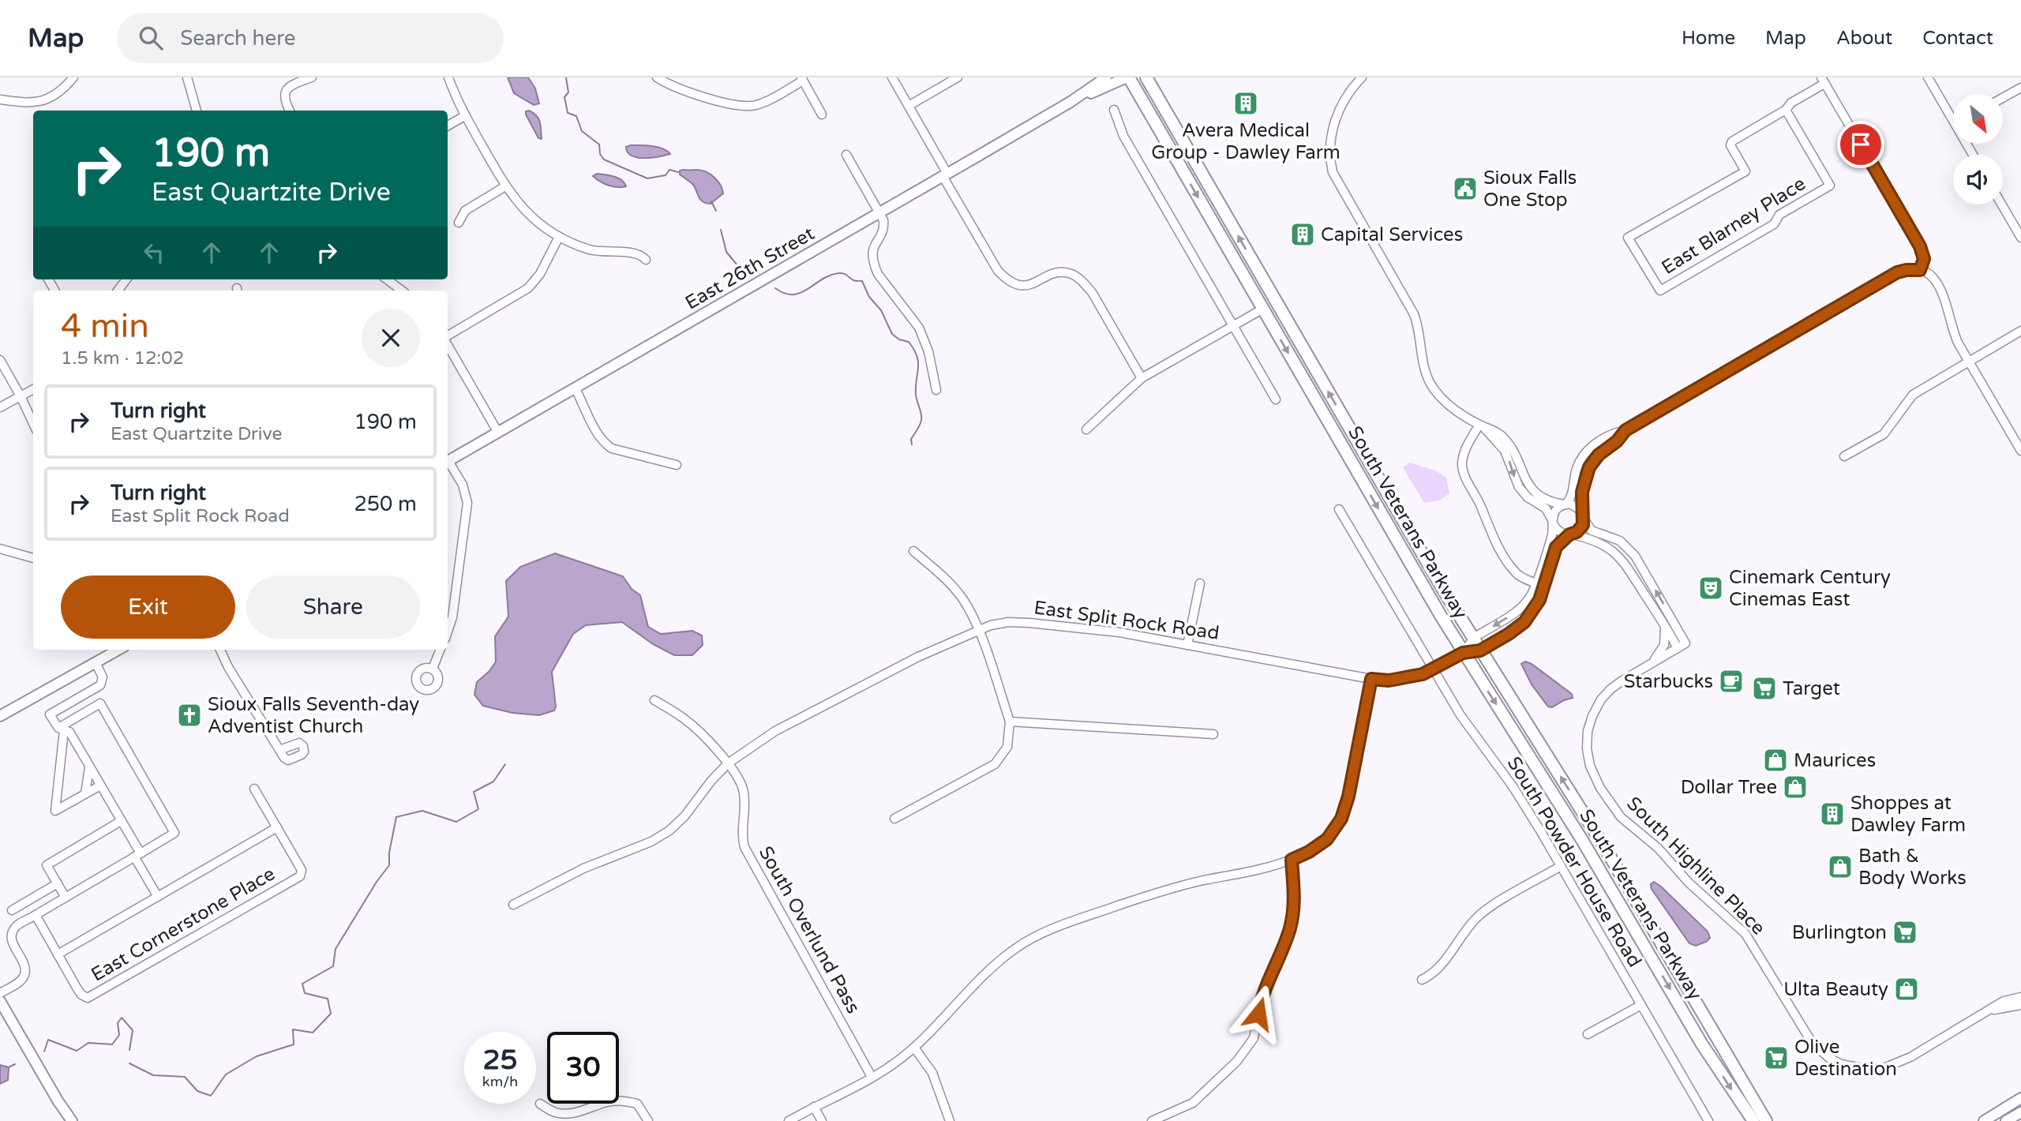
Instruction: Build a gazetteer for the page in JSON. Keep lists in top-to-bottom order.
{
  "streets": {
    "highway": ["South Veterans Parkway"],
    "main road": ["East 26th Street"],
    "street": [
      "East Blarney Place",
      "East Split Rock Road",
      "South Powder House Road",
      "South Highline Place",
      "East Cornerstone Place",
      "South Overlund Pass"
    ]
  },
  "crossings": [
    ["East 26th Street", "South Veterans Parkway"],
    ["South Veterans Parkway", "East Split Rock Road"],
    ["East Split Rock Road", "South Powder House Road"],
    ["East Split Rock Road", "South Overlund Pass"]
  ],
  "places": {
    "building": ["Avera Medical Group - Dawley Farm", "Capital Services", "Shoppes at Dawley Farm"],
    "public building": ["Sioux Falls One Stop"],
    "theatre": ["Cinemark Century Cinemas East"],
    "cafe": ["Starbucks"],
    "supermarket": ["Target", "Burlington", "Olive Destination"],
    "church": ["Sioux Falls Seventh-day Adventist Church"],
    "shop": [
      "Maurices",
      "Dollar Tree",
      "Bath & Body Works",
      "Ulta Beauty"
    ]
  },
  "north": "bottom right",
  "page": {
    "header": "Map",
    "search": "Search here",
    "nav": [
      "Home",
      "Map",
      "About",
      "Contact"
    ],
    "turn": ["190 m", "East Quartzite Drive"],
    "heading": ["4 min", "1.5 km · 12:02"],
    "list": [
      {
        "name": "Turn right",
        "note": "East Quartzite Drive",
        "value": "190 m"
      },
      {
        "name": "Turn right",
        "note": "East Split Rock Road",
        "value": "250 m"
      }
    ],
    "buttons": ["Exit", "Share"],
    "speed": "25 km/h",
    "limit": "30"
  }
}
